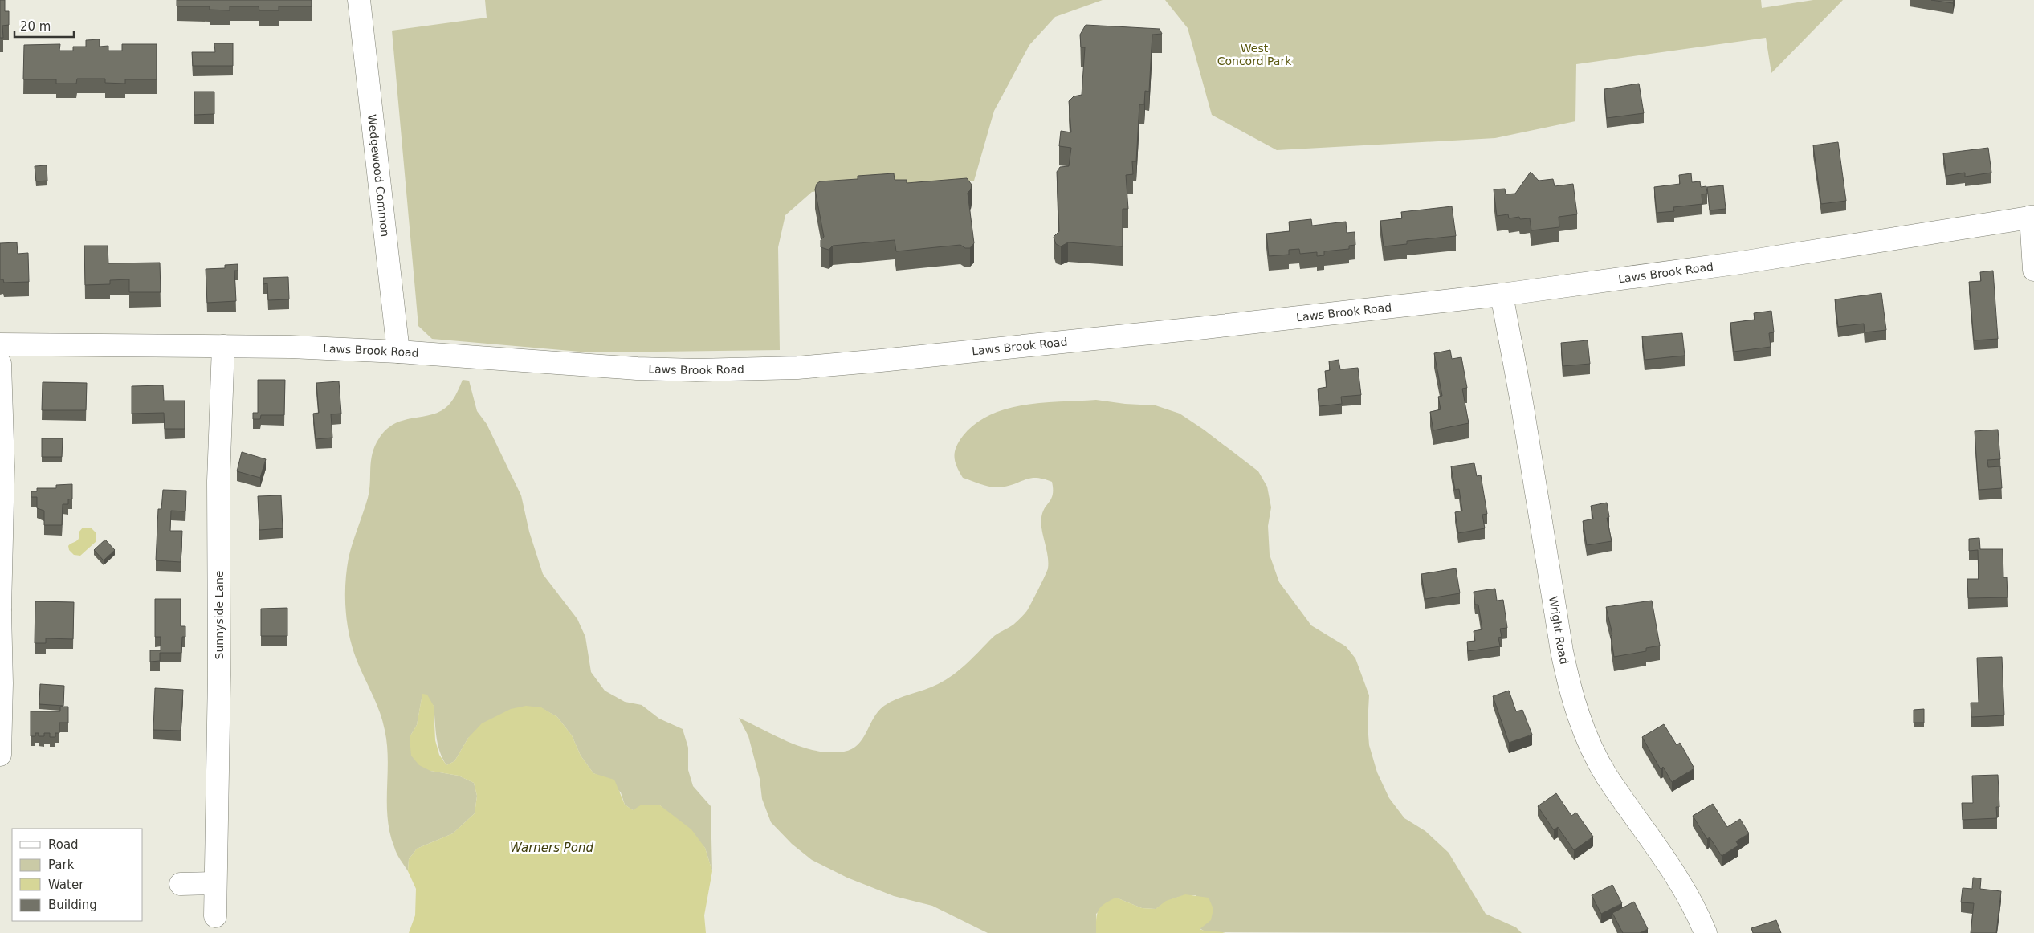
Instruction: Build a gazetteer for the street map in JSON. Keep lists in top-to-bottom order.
{
  "streets": {
    "street": [
      "Wedgewood Common",
      "Laws Brook Road",
      "Sunnyside Lane",
      "Wright Road"
    ]
  },
  "crossings": [
    ["Wedgewood Common", "Laws Brook Road"],
    ["Laws Brook Road", "Sunnyside Lane"],
    ["Laws Brook Road", "Wright Road"]
  ],
  "water": ["Warners Pond"],
  "parks": ["West Concord Park"],
  "legend": [
    "Road",
    "Park",
    "Water",
    "Building"
  ],
  "scale_bar": "20 m"
}
